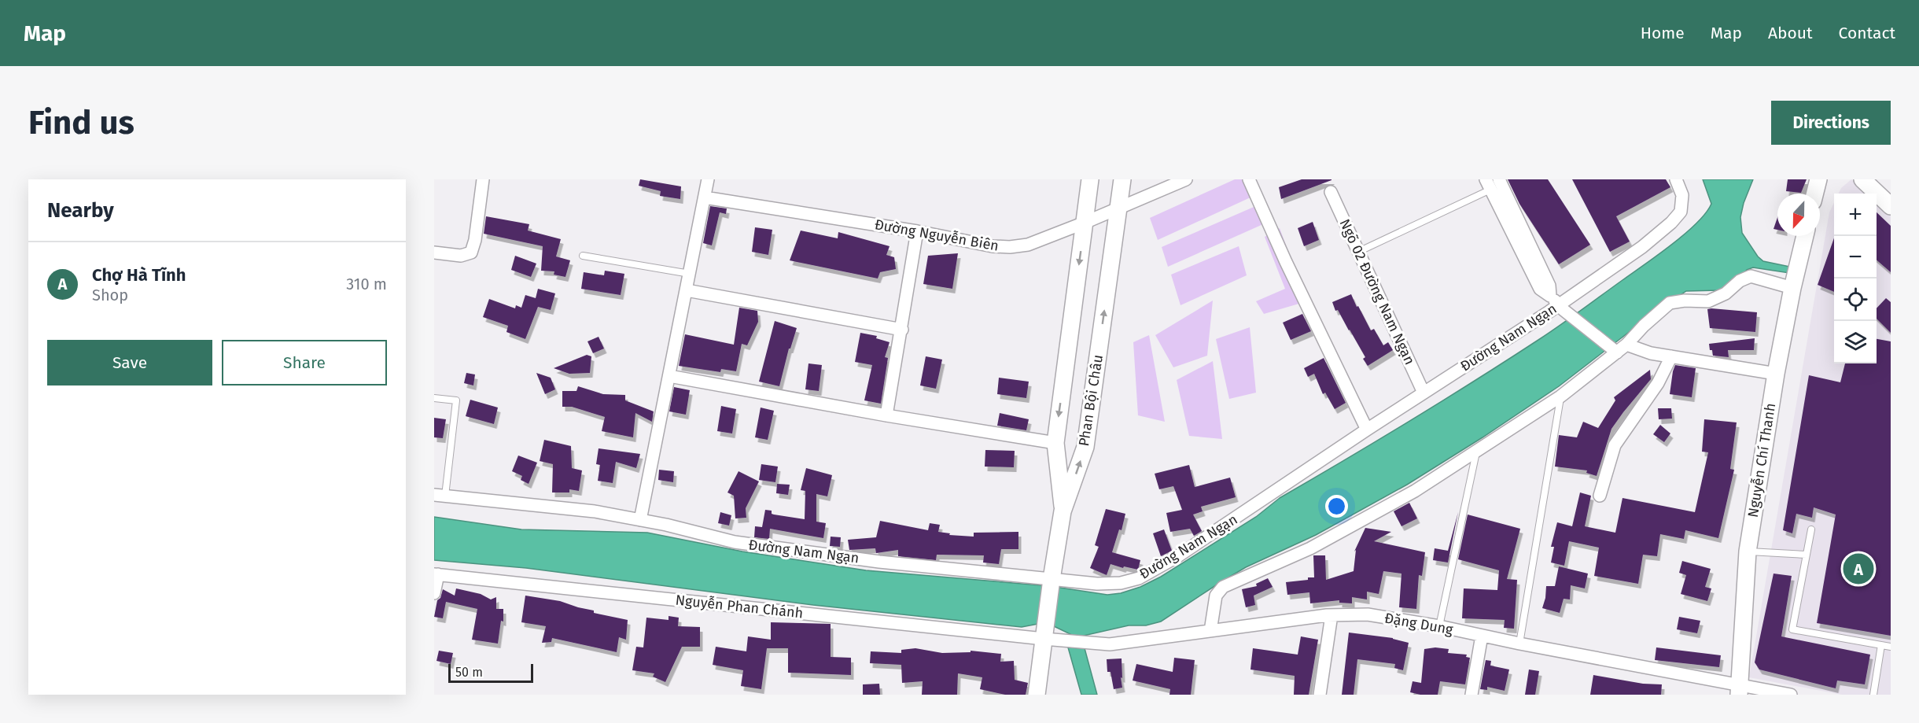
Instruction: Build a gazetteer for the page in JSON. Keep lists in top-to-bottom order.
{
  "streets": {
    "street": [
      "Đường Nguyễn Biên",
      "Ngõ 02 Đường Nam Ngạn",
      "Đường Nam Ngạn",
      "Phan Bội Châu",
      "Nguyễn Chí Thanh",
      "Nguyễn Phan Chánh",
      "Đặng Dung"
    ]
  },
  "crossings": [
    ["Đường Nguyễn Biên", "Phan Bội Châu"],
    ["Ngõ 02 Đường Nam Ngạn", "Đường Nam Ngạn"],
    ["Nguyễn Chí Thanh", "Đặng Dung"],
    ["Nguyễn Phan Chánh", "Đặng Dung"]
  ],
  "scale_bar": "50 m",
  "north": "bottom",
  "page": {
    "header": "Map",
    "nav": [
      "Home",
      "Map",
      "About",
      "Contact"
    ],
    "buttons": [
      "Directions",
      ["Save", "Share"]
    ],
    "title": "Find us",
    "heading": "Nearby",
    "map_buttons": ["+", "−"],
    "list": [
      {
        "mark": "A",
        "name": "Chợ Hà Tĩnh",
        "note": "Shop",
        "value": "310 m"
      }
    ],
    "pins": "A",
    "scale": "50 m"
  }
}
